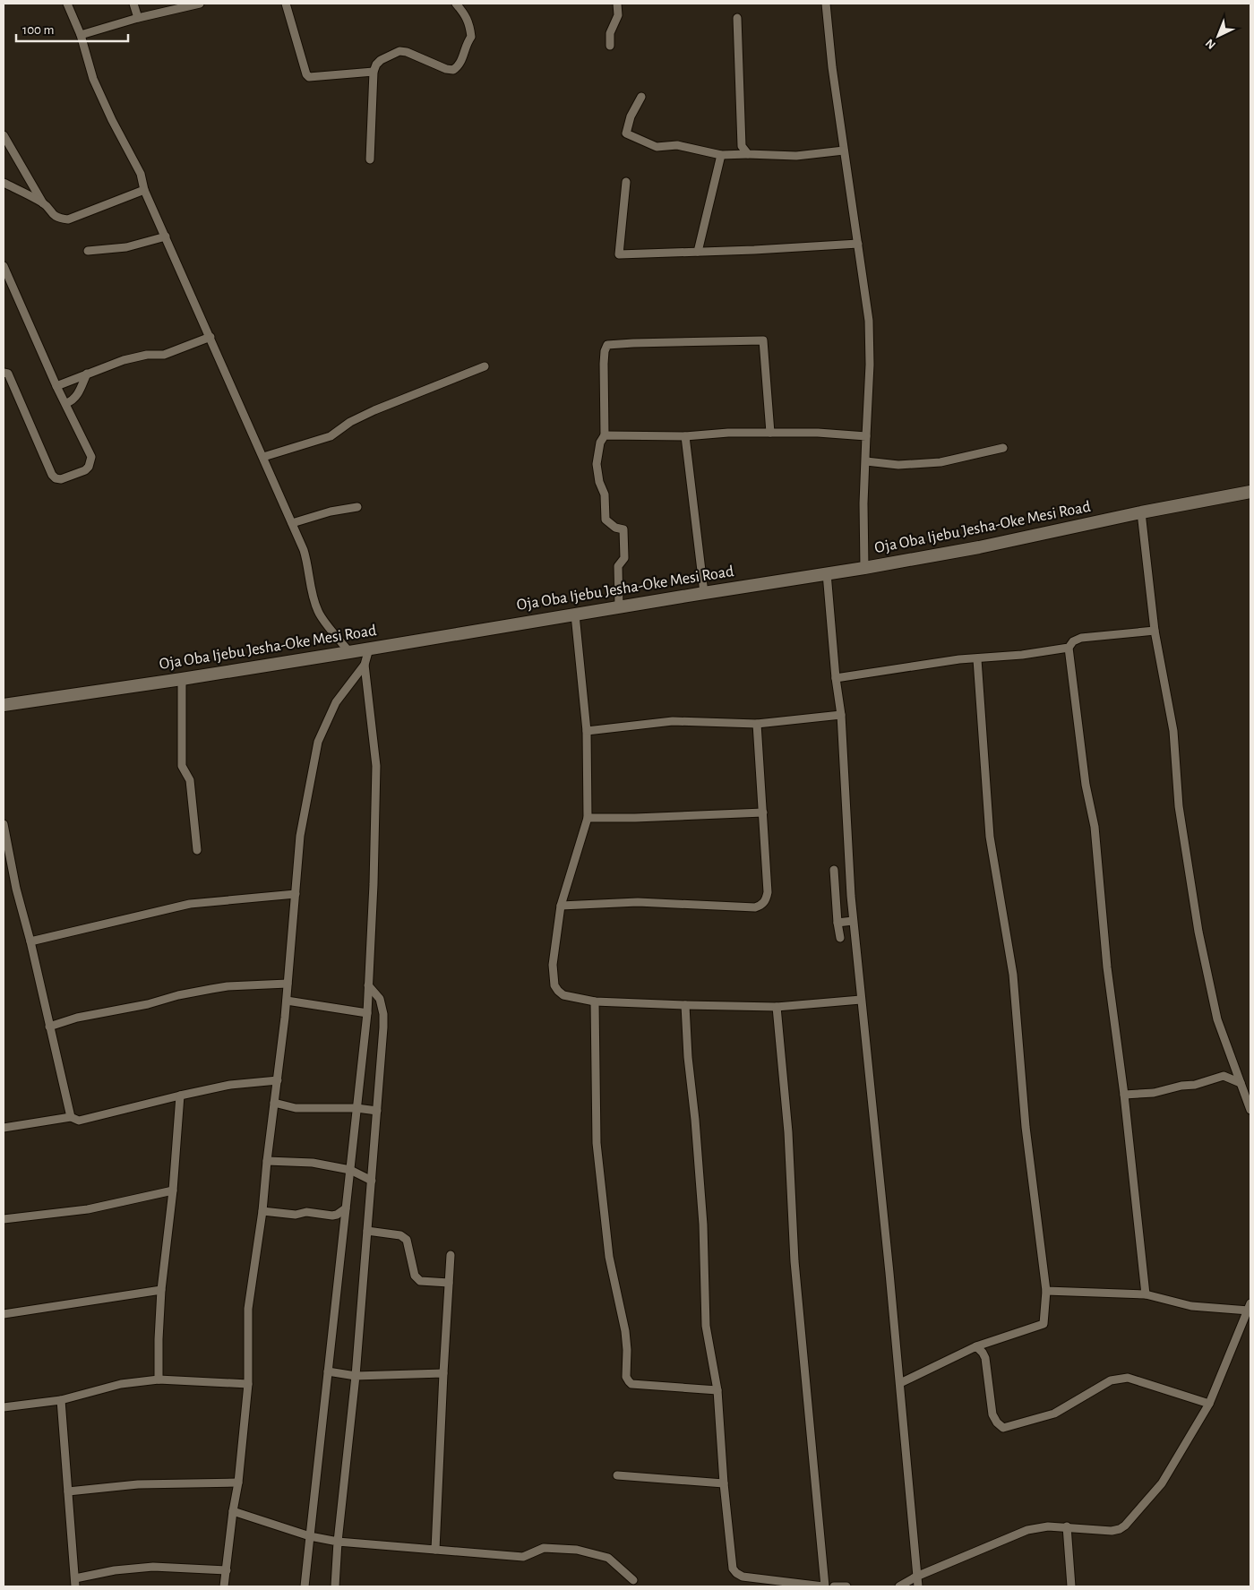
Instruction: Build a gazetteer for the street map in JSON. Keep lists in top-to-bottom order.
{
  "streets": {
    "main road": ["Oja Oba Ijebu Jesha-Oke Mesi Road"]
  },
  "scale_bar": "100 m",
  "north": "bottom left"
}
